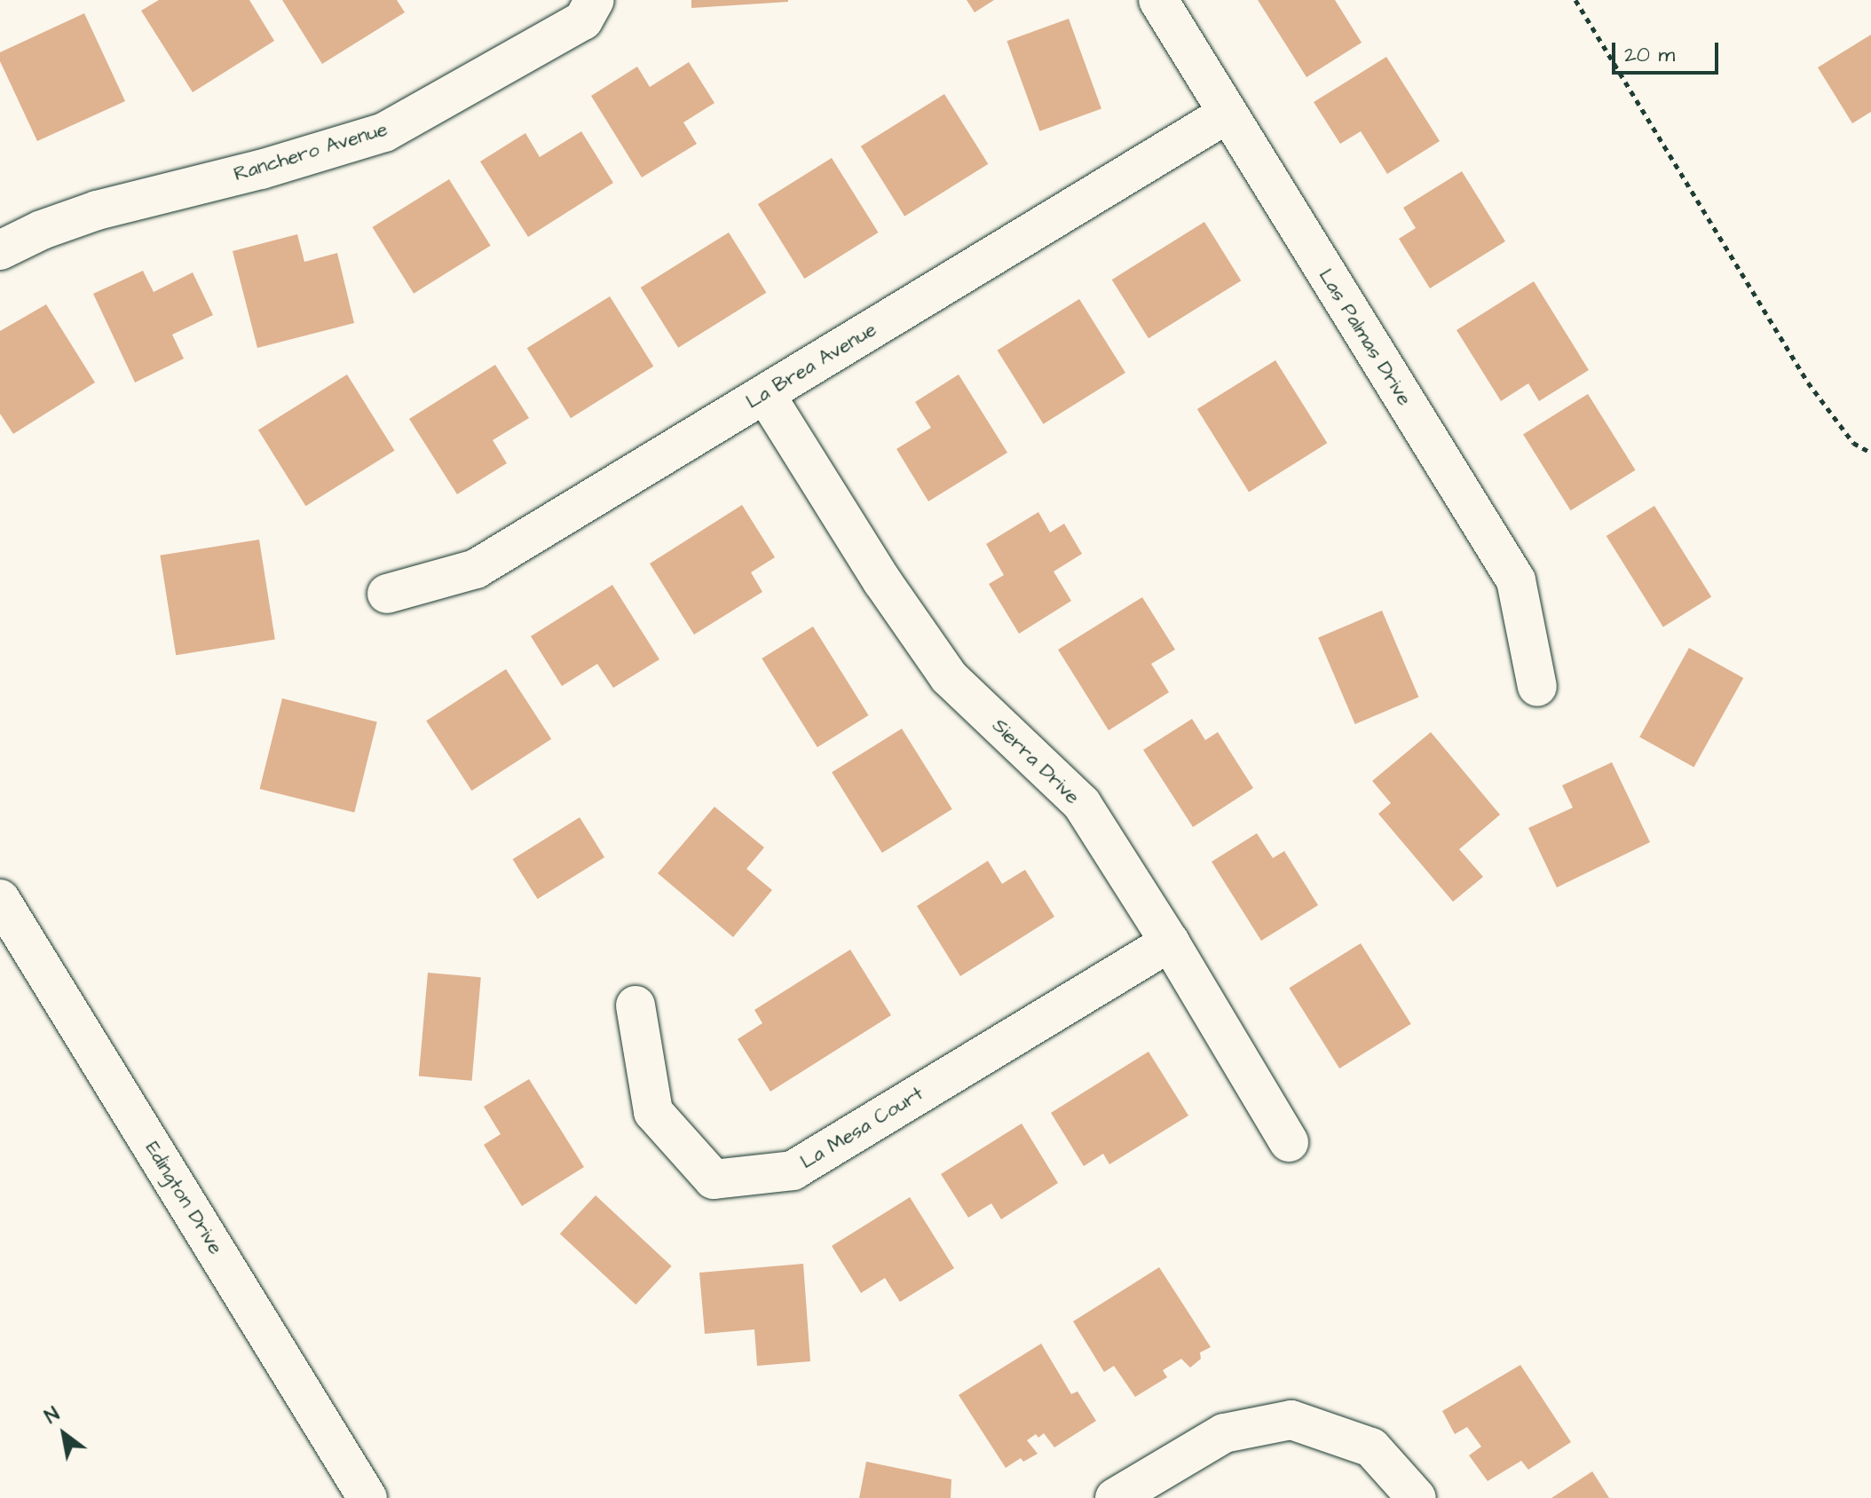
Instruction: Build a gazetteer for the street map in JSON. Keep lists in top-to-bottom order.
{
  "streets": {
    "street": [
      "Ranchero Avenue",
      "Las Palmas Drive",
      "La Brea Avenue",
      "Sierra Drive",
      "La Mesa Court",
      "Edington Drive"
    ]
  },
  "crossings": [
    ["Las Palmas Drive", "La Brea Avenue"],
    ["La Brea Avenue", "Sierra Drive"],
    ["Sierra Drive", "La Mesa Court"]
  ],
  "scale_bar": "20 m",
  "north": "top left"
}
